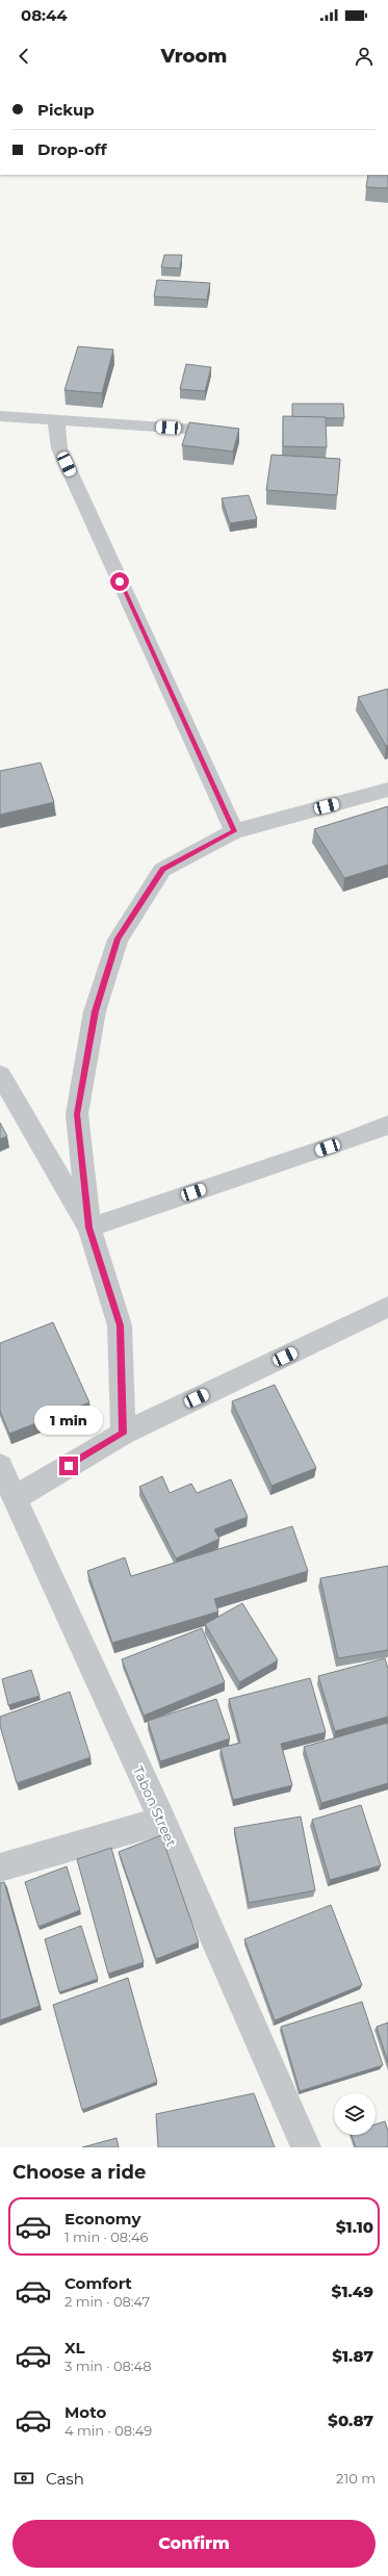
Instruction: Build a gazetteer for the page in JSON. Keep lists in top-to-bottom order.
{
  "streets": {
    "street": ["Tabon Street"]
  },
  "page": {
    "status": "08:44",
    "header": "Vroom",
    "banner": ["Pickup", "Drop-off"],
    "bubble": "1 min",
    "heading": "Choose a ride",
    "list": [
      {
        "name": "Economy",
        "note": "1 min · 08:46",
        "value": "$1.10"
      },
      {
        "name": "Comfort",
        "note": "2 min · 08:47",
        "value": "$1.49"
      },
      {
        "name": "XL",
        "note": "3 min · 08:48",
        "value": "$1.87"
      },
      {
        "name": "Moto",
        "note": "4 min · 08:49",
        "value": "$0.87"
      }
    ],
    "pay": ["Cash", "210 m"],
    "buttons": "Confirm"
  }
}
